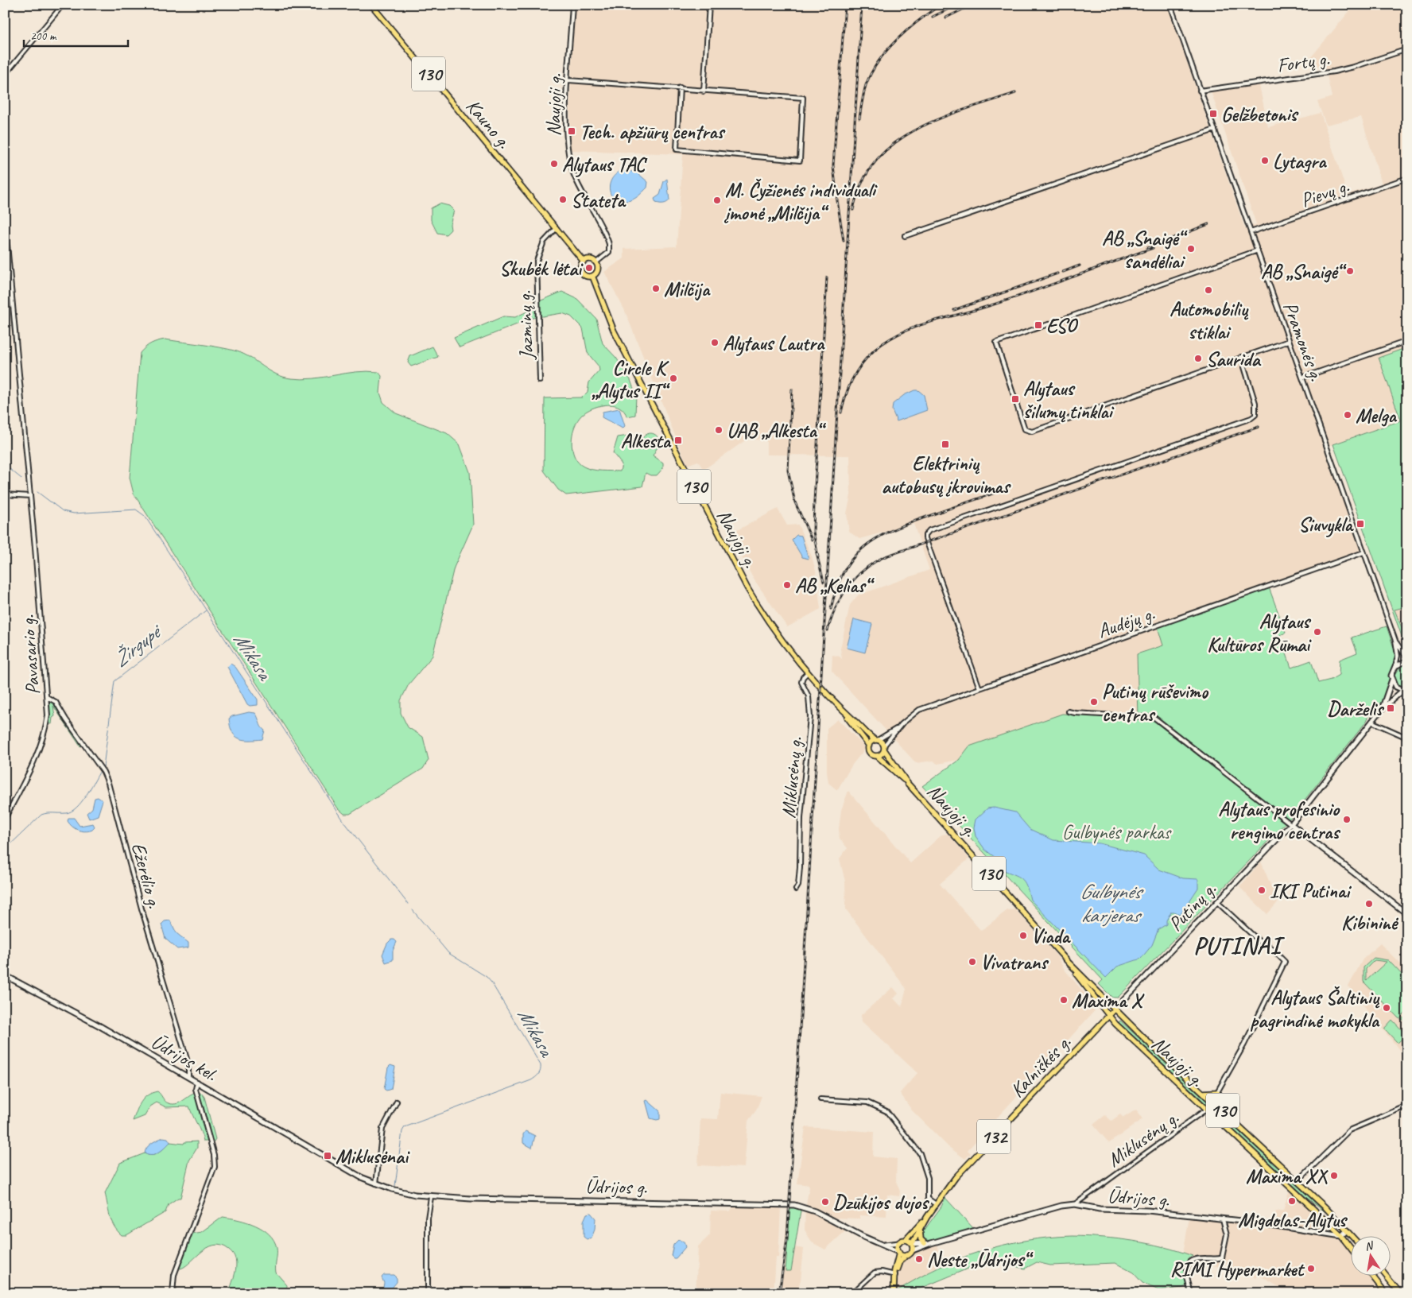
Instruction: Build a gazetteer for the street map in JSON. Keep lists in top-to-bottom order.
{
  "streets": {
    "main road": [
      "130",
      "Naujoji g.",
      "Kauno g.",
      "Putinų g.",
      "Ūdrijos kel.",
      "Kalniškės g.",
      "132",
      "Ūdrijos g."
    ],
    "street": [
      "Fortų g.",
      "Pievų g.",
      "Jazminų g.",
      "Pramonės g.",
      "Audėjų g.",
      "Pavasario g.",
      "Miklusėnų g.",
      "Ežerėlio g."
    ]
  },
  "crossings": [
    ["Fortų g.", "Pramonės g."],
    ["130", "Naujoji g."],
    ["130", "Kauno g."],
    ["130", "Audėjų g."],
    ["Naujoji g.", "Kauno g."],
    ["Naujoji g.", "Audėjų g."],
    ["Naujoji g.", "Miklusėnų g."],
    ["Naujoji g.", "Putinų g."],
    ["Naujoji g.", "Kalniškės g."],
    ["Naujoji g.", "Ūdrijos g."],
    ["Kauno g.", "Jazminų g."],
    ["Pievų g.", "Pramonės g."],
    ["Pramonės g.", "Audėjų g."],
    ["Pavasario g.", "Ežerėlio g."],
    ["Miklusėnų g.", "Ūdrijos g."],
    ["Ežerėlio g.", "Ūdrijos kel."],
    ["Putinų g.", "Kalniškės g."],
    ["Ūdrijos kel.", "Ūdrijos g."],
    ["Kalniškės g.", "132"],
    ["Kalniškės g.", "Ūdrijos g."],
    ["132", "Ūdrijos g."]
  ],
  "districts": ["PUTINAI"],
  "water": ["Žirgupė", "Mikasa", "Gulbynės karjeras"],
  "parks": ["Gulbynės parkas"],
  "places": {
    "transit": [
      "Gelžbetonis",
      "Tech. apžiūrų centras",
      "ESO",
      "Alytaus šilumų tinklai",
      "Alkesta",
      "Elektrinių autobusų įkrovimas",
      "Siuvykla",
      "Darželis",
      "Miklusėnai"
    ],
    "other": [
      "Lytagra",
      "Alytaus TAC",
      "Stateta",
      "M. Čyžienės individuali įmonė „Milčija“",
      "AB „Snaigė“ sandėliai",
      "Skubėk lėtai",
      "AB „Snaigė“",
      "Milčija",
      "Automobilių stiklai",
      "Alytaus Lautra",
      "Saurida",
      "Circle K „Alytus II“",
      "Melga",
      "UAB „Alkesta“",
      "AB „Kelias“",
      "Alytaus Kultūros Rūmai",
      "Putinų rūševimo centras",
      "Alytaus profesinio rengimo centras",
      "IKI Putinai",
      "Kibininė",
      "Viada",
      "Vivatrans",
      "Maxima X",
      "Alytaus Šaltinių pagrindinė mokykla",
      "Maxima XX",
      "Migdolas-Alytus",
      "Dzūkijos dujos",
      "Neste „Ūdrijos“",
      "RIMI Hypermarket"
    ]
  },
  "scale_bar": "200 m",
  "north": "top"
}
